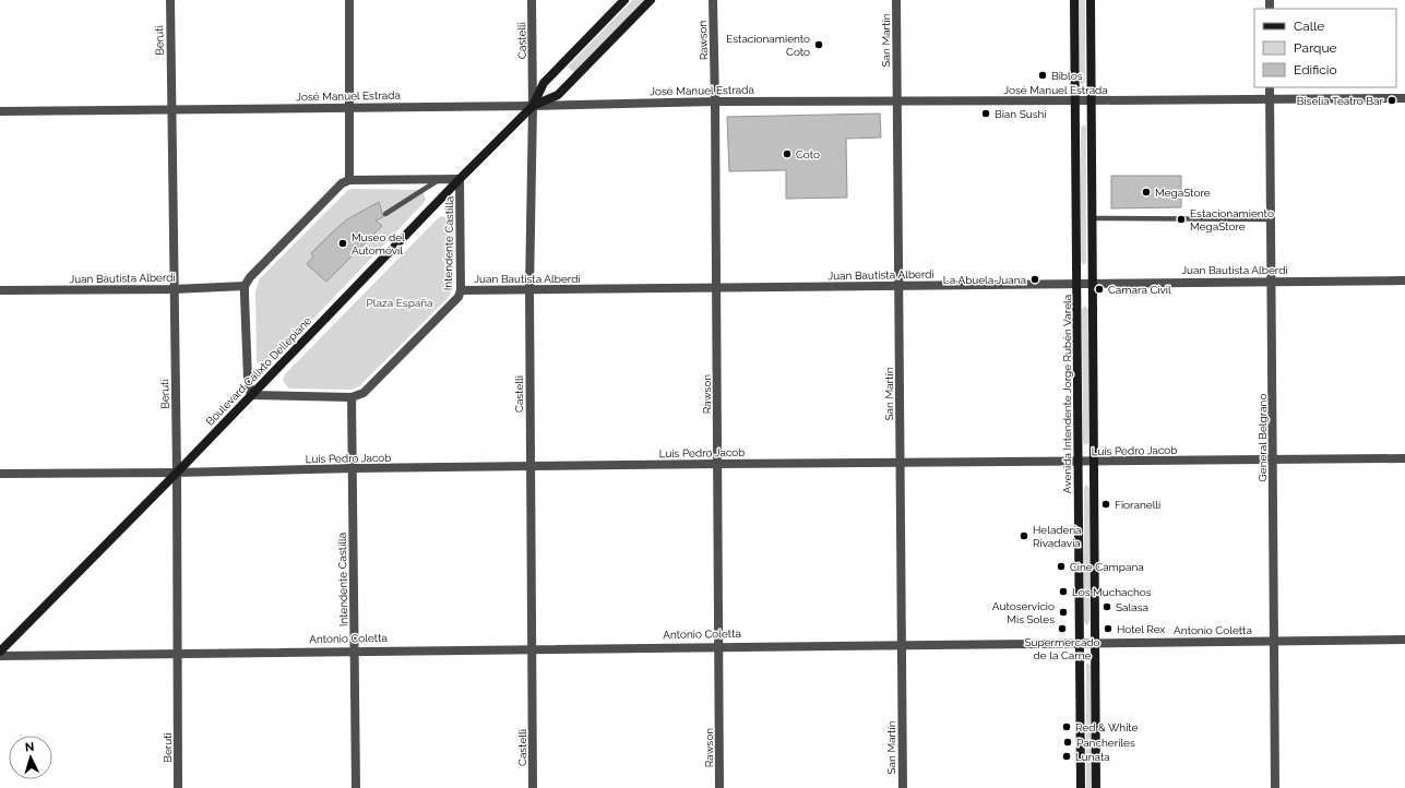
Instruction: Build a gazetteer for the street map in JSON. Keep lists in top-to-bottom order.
{
  "streets": {
    "main road": ["Boulevard Calixto Dellepiane", "Avenida Intendente Jorge Rubén Varela"],
    "street": [
      "Beruti",
      "Castelli",
      "Rawson",
      "San Martín",
      "José Manuel Estrada",
      "Intendente Castilla",
      "Juan Bautista Alberdi",
      "General Belgrano",
      "Luis Pedro Jacob",
      "Antonio Coletta"
    ]
  },
  "crossings": [
    ["Beruti", "José Manuel Estrada"],
    ["Beruti", "Juan Bautista Alberdi"],
    ["Beruti", "Boulevard Calixto Dellepiane"],
    ["Beruti", "Luis Pedro Jacob"],
    ["Beruti", "Antonio Coletta"],
    ["Castelli", "José Manuel Estrada"],
    ["Castelli", "Juan Bautista Alberdi"],
    ["Castelli", "Boulevard Calixto Dellepiane"],
    ["Castelli", "Luis Pedro Jacob"],
    ["Castelli", "Antonio Coletta"],
    ["Rawson", "José Manuel Estrada"],
    ["Rawson", "Juan Bautista Alberdi"],
    ["Rawson", "Luis Pedro Jacob"],
    ["Rawson", "Antonio Coletta"],
    ["San Martín", "José Manuel Estrada"],
    ["San Martín", "Juan Bautista Alberdi"],
    ["San Martín", "Luis Pedro Jacob"],
    ["San Martín", "Antonio Coletta"],
    ["José Manuel Estrada", "Boulevard Calixto Dellepiane"],
    ["José Manuel Estrada", "Avenida Intendente Jorge Rubén Varela"],
    ["José Manuel Estrada", "General Belgrano"],
    ["Intendente Castilla", "Juan Bautista Alberdi"],
    ["Intendente Castilla", "Boulevard Calixto Dellepiane"],
    ["Intendente Castilla", "Luis Pedro Jacob"],
    ["Intendente Castilla", "Antonio Coletta"],
    ["Juan Bautista Alberdi", "Avenida Intendente Jorge Rubén Varela"],
    ["Juan Bautista Alberdi", "General Belgrano"],
    ["Boulevard Calixto Dellepiane", "Luis Pedro Jacob"],
    ["Avenida Intendente Jorge Rubén Varela", "Luis Pedro Jacob"],
    ["Avenida Intendente Jorge Rubén Varela", "Antonio Coletta"],
    ["General Belgrano", "Luis Pedro Jacob"],
    ["General Belgrano", "Antonio Coletta"]
  ],
  "parks": ["Plaza España"],
  "places": [
    "Estacionamiento Coto",
    "Biblos",
    "Biselia Teatro Bar",
    "Bian Sushi",
    "Coto",
    "MegaStore",
    "Estacionamiento MegaStore",
    "Museo del Automóvil",
    "La Abuela Juana",
    "Camara Civil",
    "Fioranelli",
    "Heladería Rivadavia",
    "Cine Campana",
    "Los Muchachos",
    "Salasa",
    "Autoservicio Mis Soles",
    "Supermercado de la Carne",
    "Hotel Rex",
    "Red & White",
    "Pancheriles",
    "Lunata"
  ],
  "legend": ["Calle", "Parque", "Edificio"],
  "north": "top"
}
